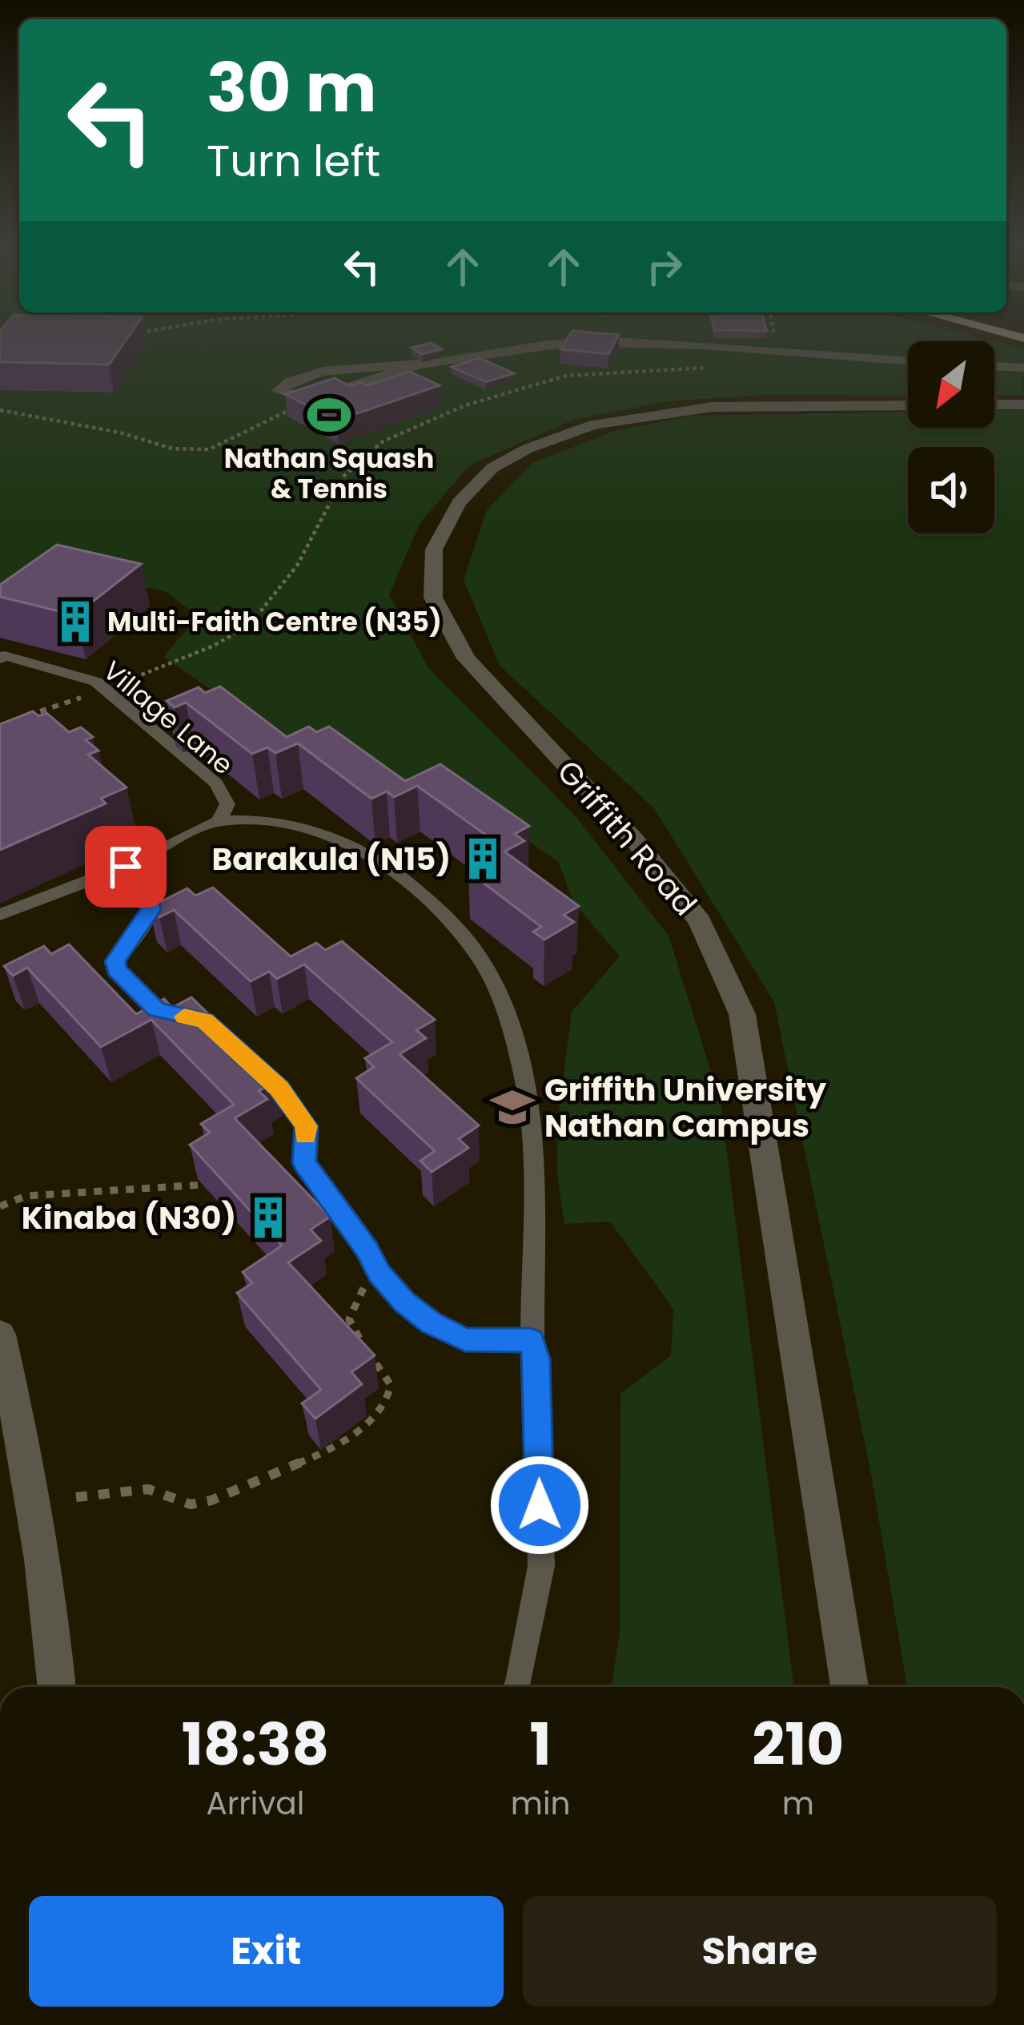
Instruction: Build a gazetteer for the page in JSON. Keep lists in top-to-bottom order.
{
  "streets": {
    "street": ["Griffith Road"],
    "lane": ["Village Lane"]
  },
  "places": {
    "sports": ["Nathan Squash & Tennis"],
    "building": ["Multi-Faith Centre (N35)", "Barakula (N15)", "Kinaba (N30)"],
    "school or university": ["Griffith University Nathan Campus"]
  },
  "north": "bottom left",
  "page": {
    "turn": ["30 m", "Turn left"],
    "eta": [
      "18:38",
      "Arrival",
      "1",
      "min",
      "210",
      "m"
    ],
    "buttons": ["Exit", "Share"]
  }
}
